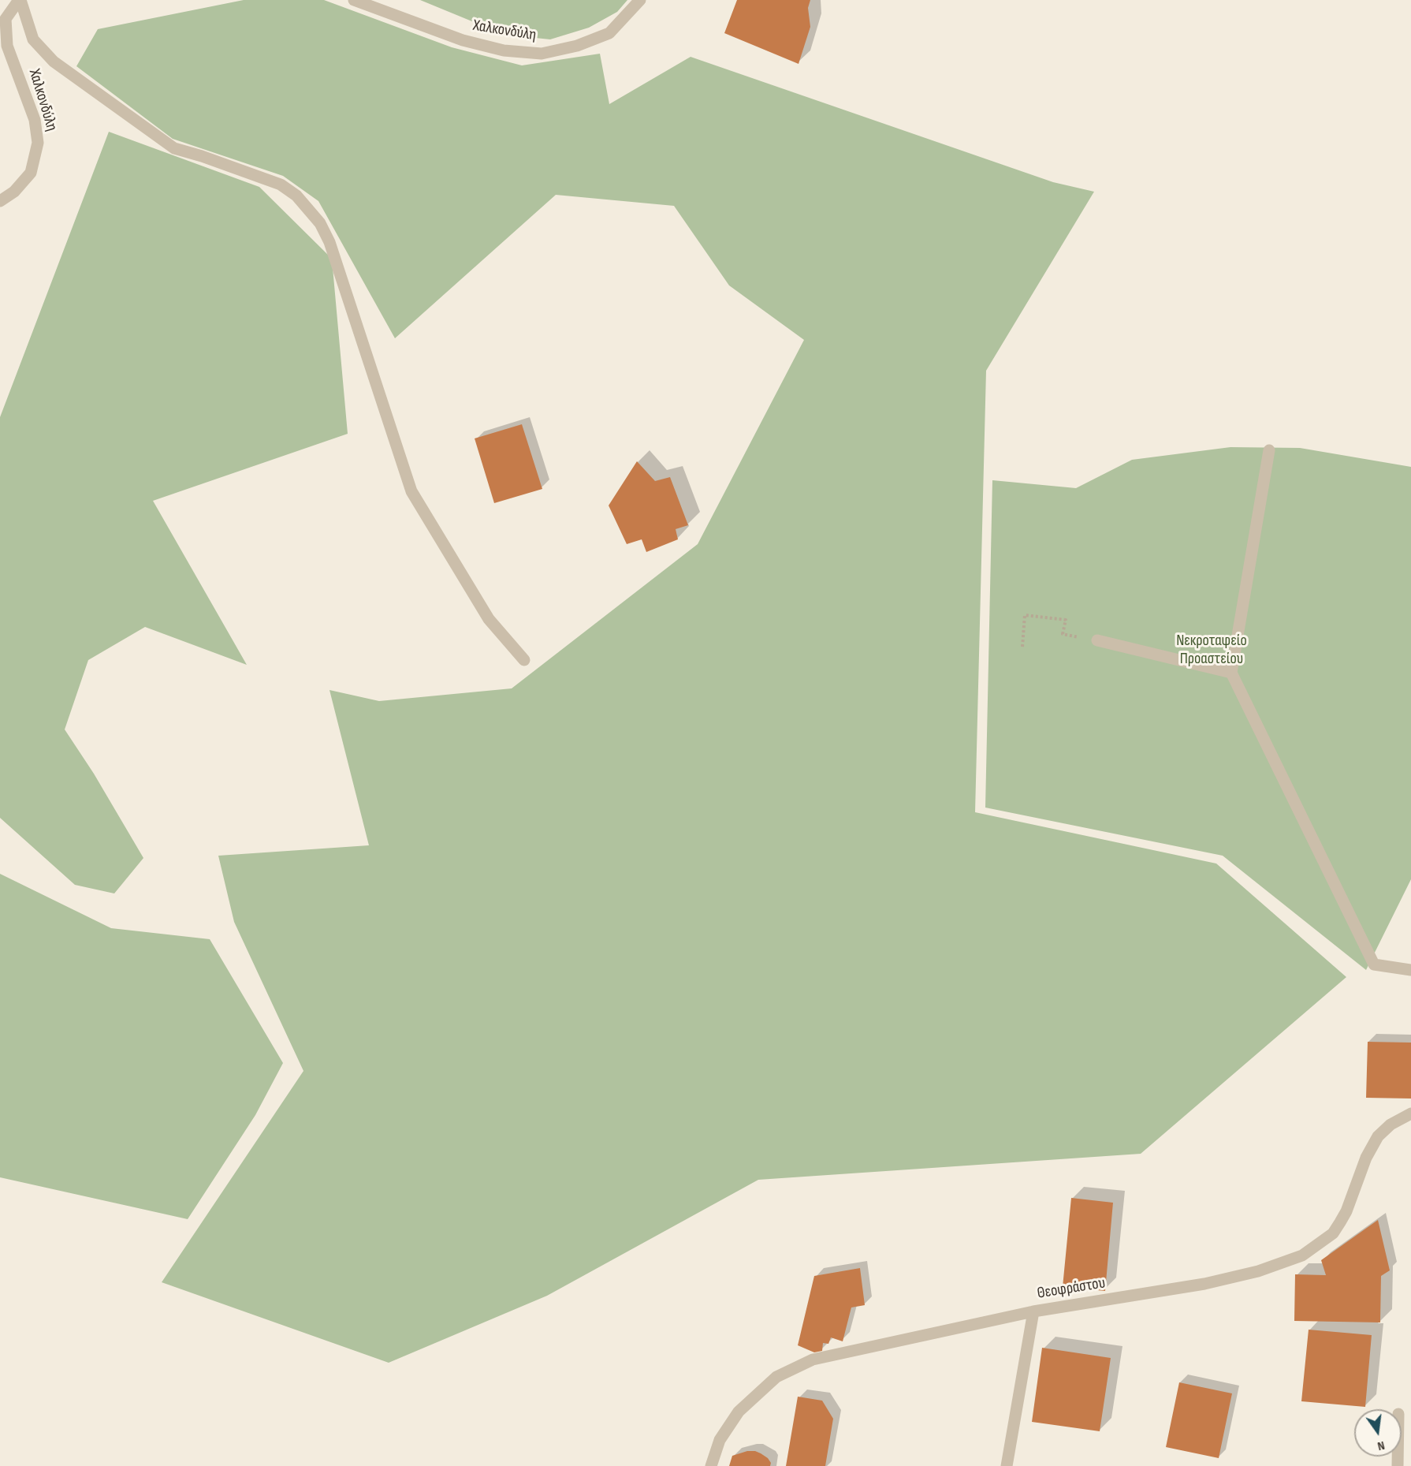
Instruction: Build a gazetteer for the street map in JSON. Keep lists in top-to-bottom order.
{
  "streets": {
    "street": ["Χαλκονδύλη", "Θεοφράστου"]
  },
  "parks": ["Νεκροταφείο Προαστείου"],
  "north": "bottom"
}
